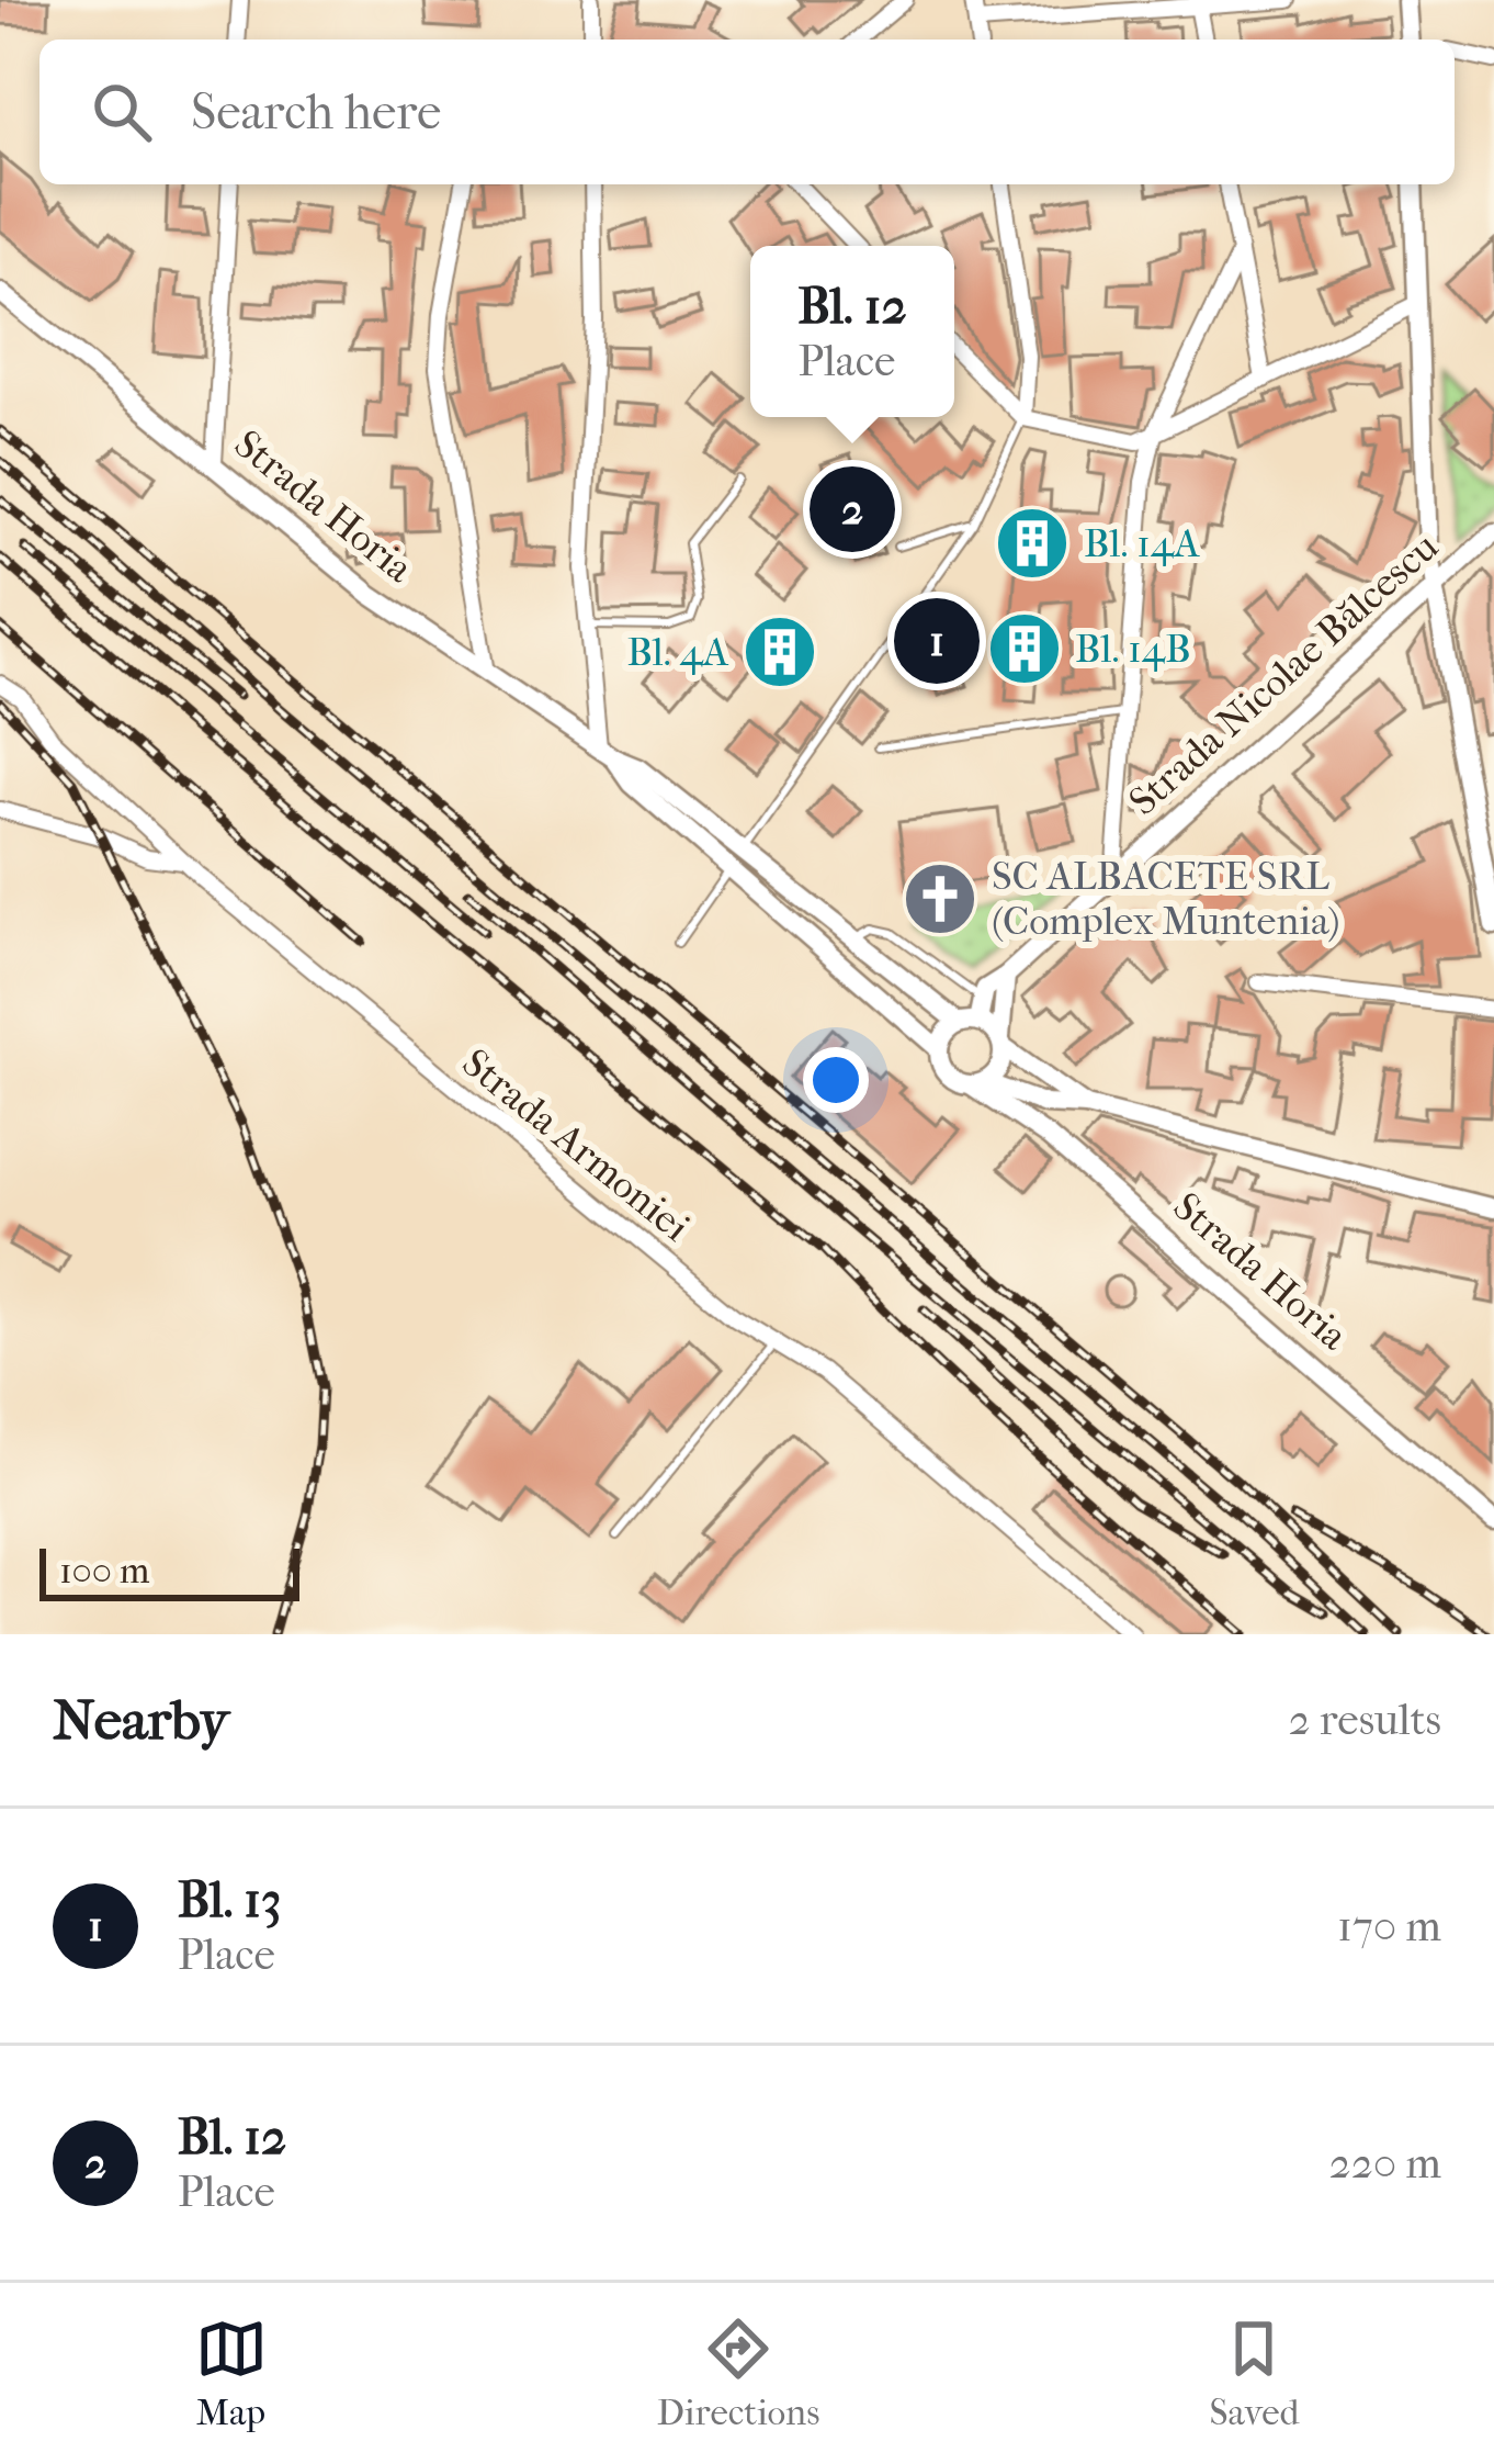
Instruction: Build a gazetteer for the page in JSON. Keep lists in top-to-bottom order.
{
  "streets": {
    "street": ["Strada Horia", "Strada Nicolae Bălcescu", "Strada Armoniei"]
  },
  "places": {
    "building": ["Bl. 14A", "Bl. 14B", "Bl. 4A"],
    "church": ["SC ALBACETE SRL (Complex Muntenia)"]
  },
  "scale_bar": "100 m",
  "page": {
    "search": "Search here",
    "popup": ["Bl. 12", "Place"],
    "pins": ["2", "1"],
    "scale": "100 m",
    "heading": ["Nearby", "2 results"],
    "list": [
      {
        "mark": "1",
        "name": "Bl. 13",
        "note": "Place",
        "value": "170 m"
      },
      {
        "mark": "2",
        "name": "Bl. 12",
        "note": "Place",
        "value": "220 m"
      }
    ],
    "nav": ["Map", "Directions", "Saved"]
  }
}
